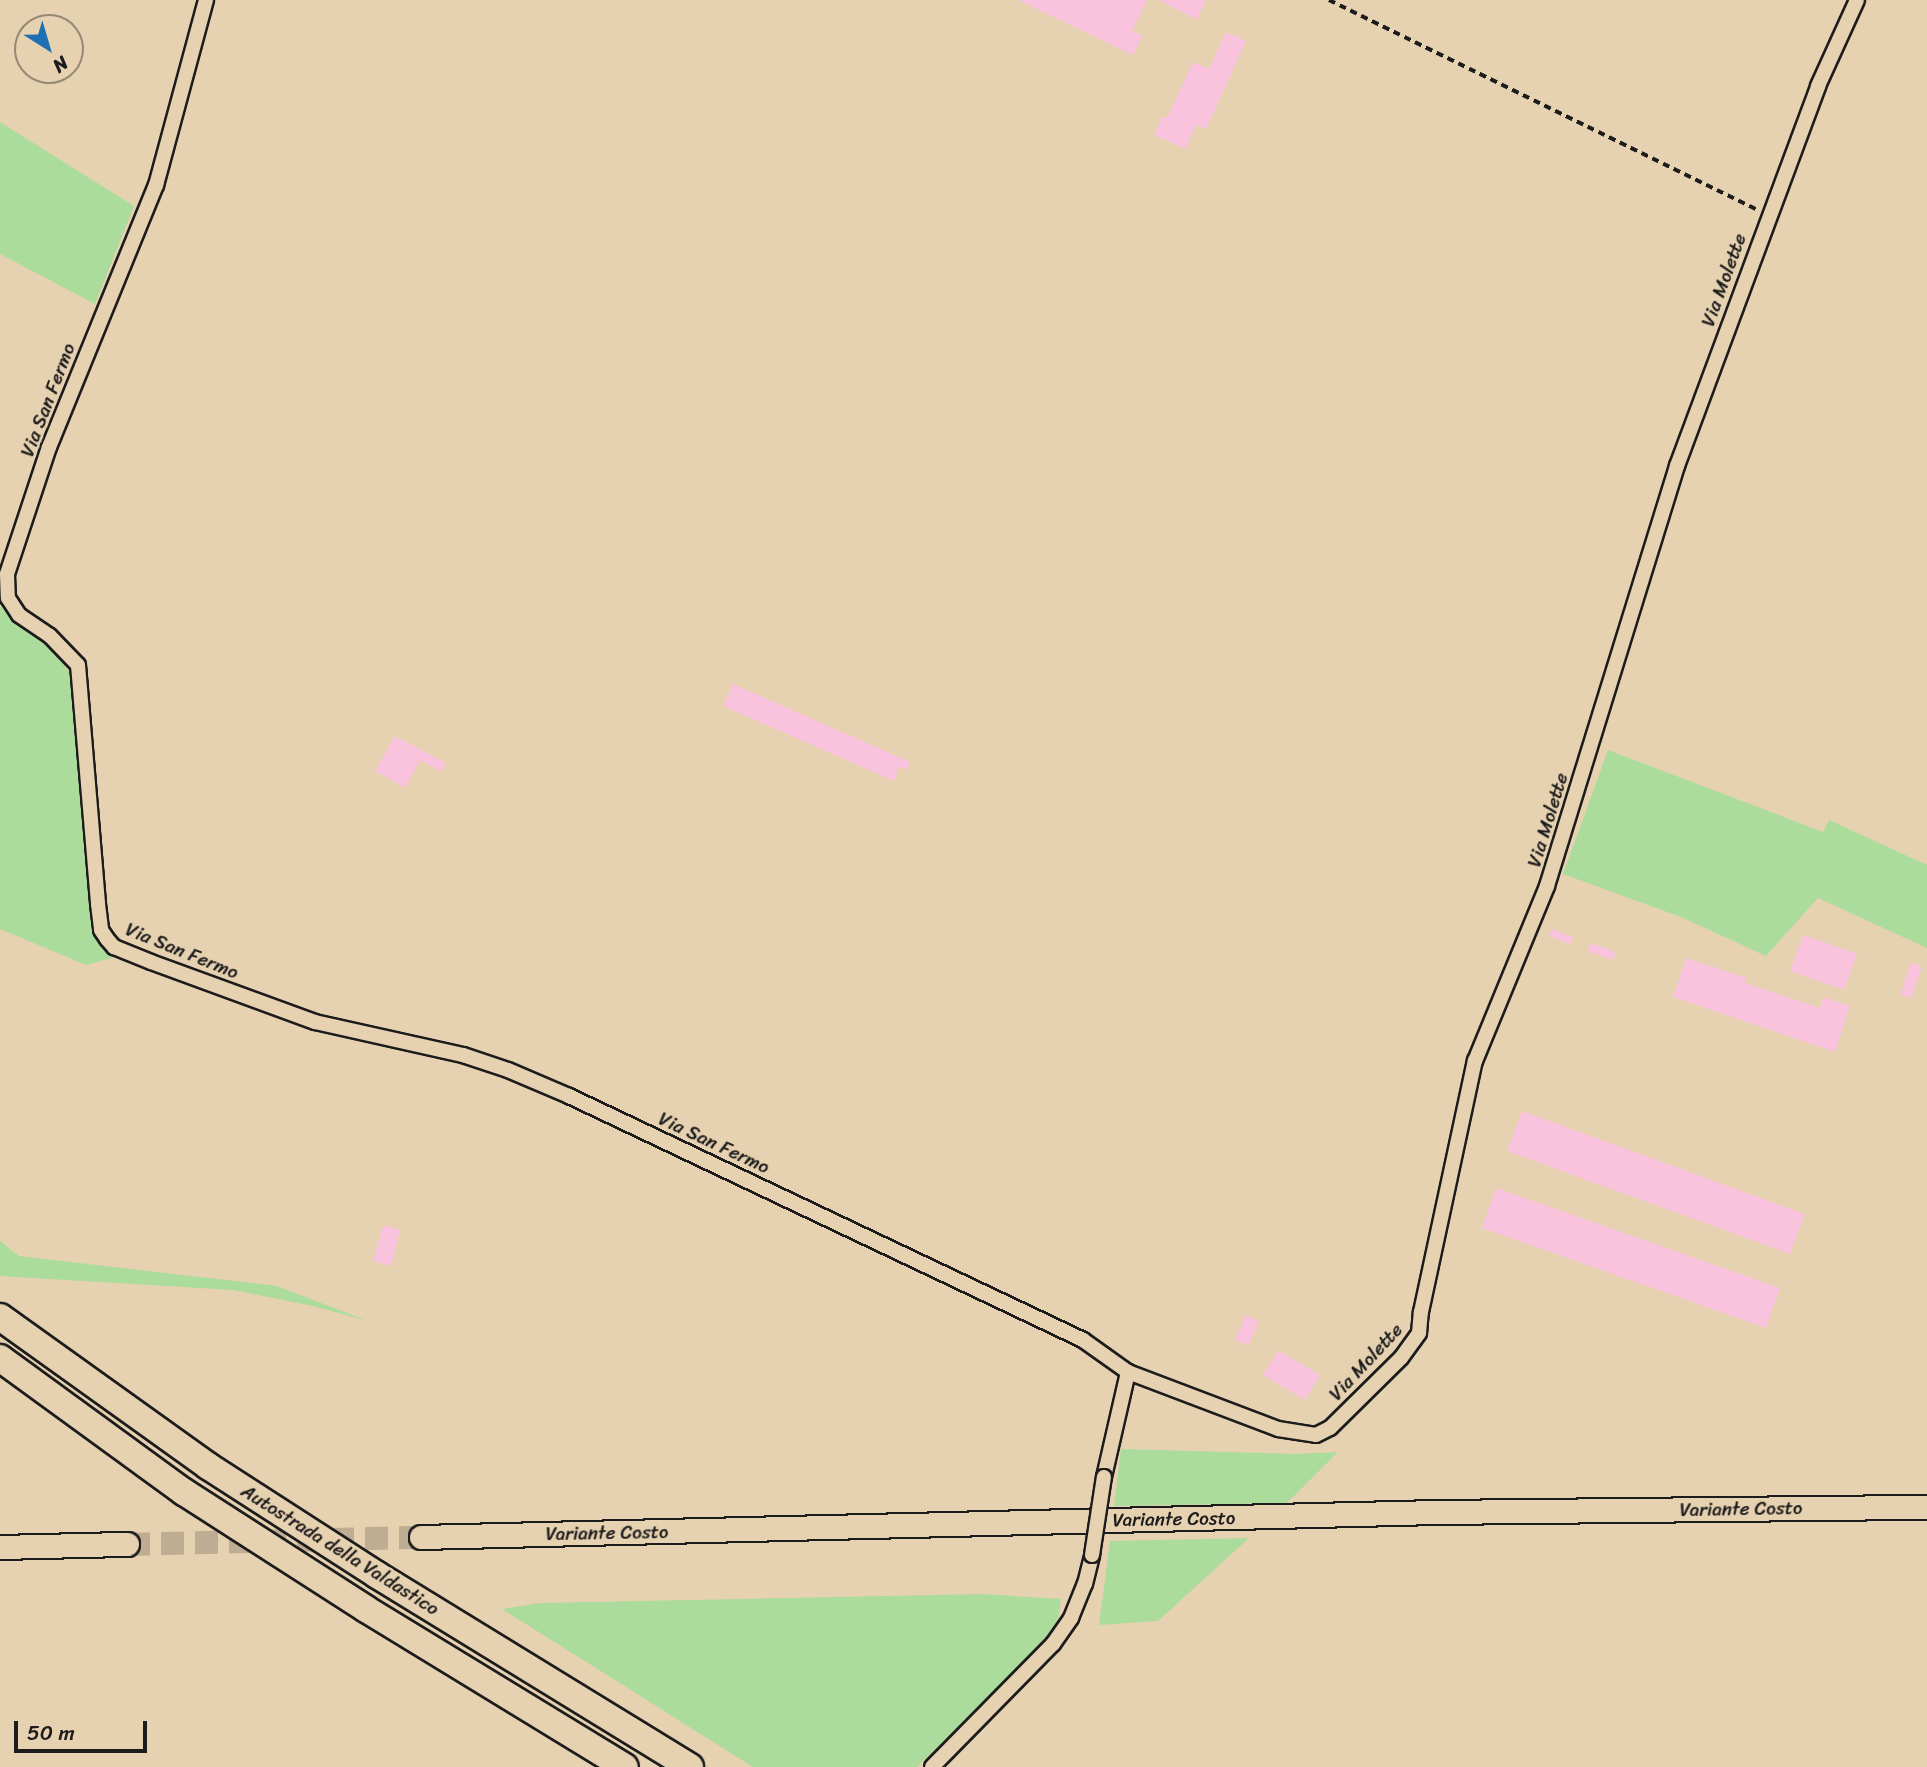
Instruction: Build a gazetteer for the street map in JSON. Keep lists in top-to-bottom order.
{
  "streets": {
    "highway": ["Variante Costo", "Autostrada della Valdastico"],
    "street": ["Via Molette", "Via San Fermo"]
  },
  "crossings": [
    ["Via Molette", "Via San Fermo"]
  ],
  "scale_bar": "50 m",
  "north": "bottom right"
}
